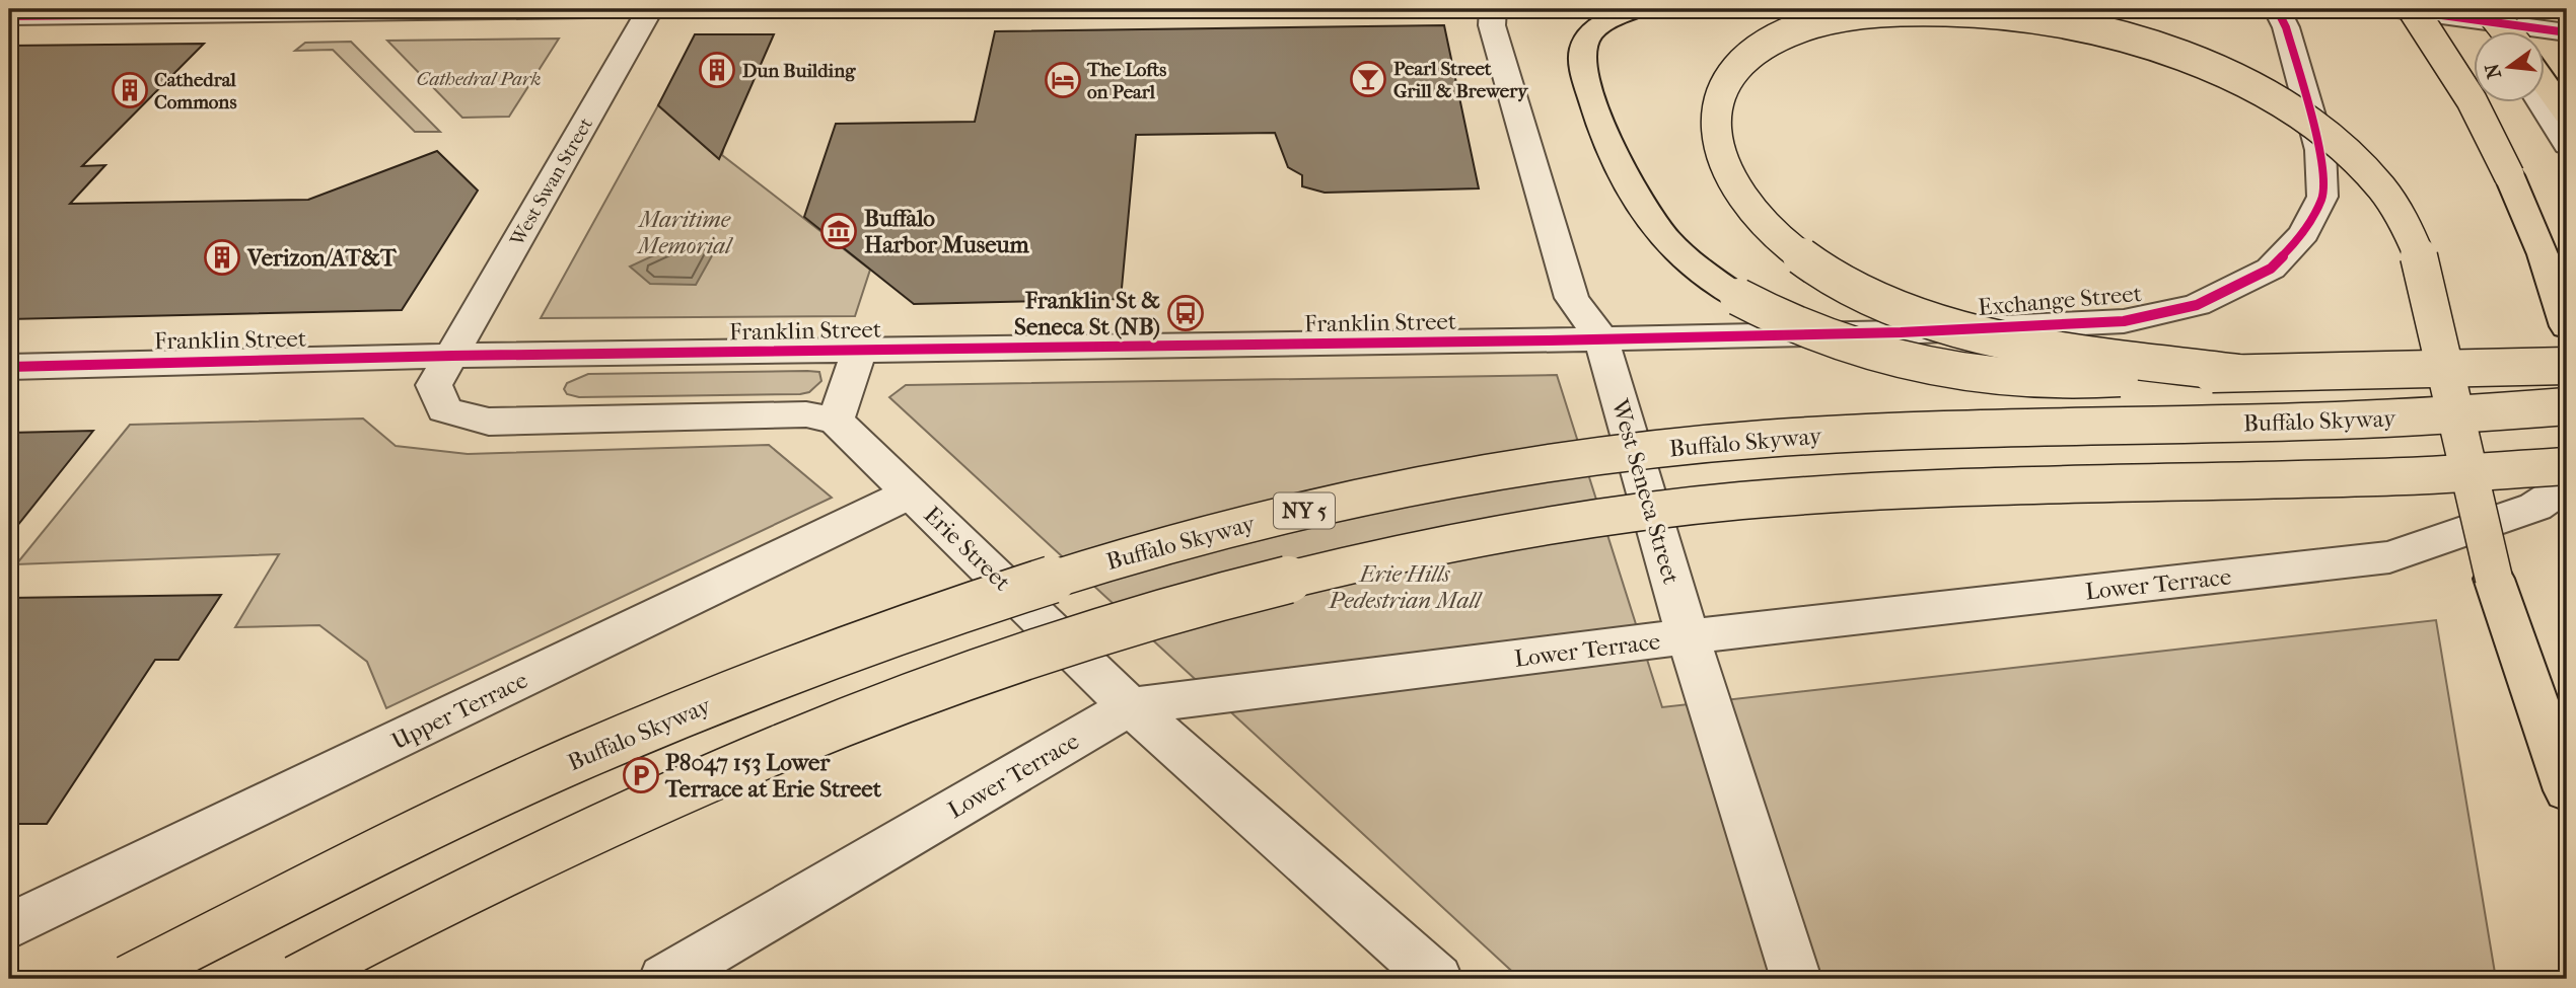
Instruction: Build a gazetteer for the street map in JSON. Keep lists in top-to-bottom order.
{
  "streets": {
    "highway": ["Buffalo Skyway", "NY 5"],
    "street": [
      "West Swan Street",
      "Exchange Street",
      "Franklin Street",
      "West Seneca Street",
      "Erie Street",
      "Lower Terrace",
      "Upper Terrace"
    ]
  },
  "crossings": [
    ["West Swan Street", "Franklin Street"],
    ["Exchange Street", "Franklin Street"],
    ["Exchange Street", "West Seneca Street"],
    ["Franklin Street", "West Seneca Street"],
    ["West Seneca Street", "Lower Terrace"],
    ["Erie Street", "Lower Terrace"],
    ["Erie Street", "Upper Terrace"]
  ],
  "parks": ["Cathedral Park", "Maritime Memorial", "Erie Hills Pedestrian Mall"],
  "places": {
    "building": ["Dun Building", "Cathedral Commons", "Verizon/AT&T"],
    "bar": ["Pearl Street Grill & Brewery"],
    "hotel": ["The Lofts on Pearl"],
    "museum": ["Buffalo Harbor Museum"],
    "bus stop": ["Franklin St & Seneca St (NB)"],
    "parking": ["P8047 153 Lower Terrace at Erie Street"]
  },
  "north": "left"
}
